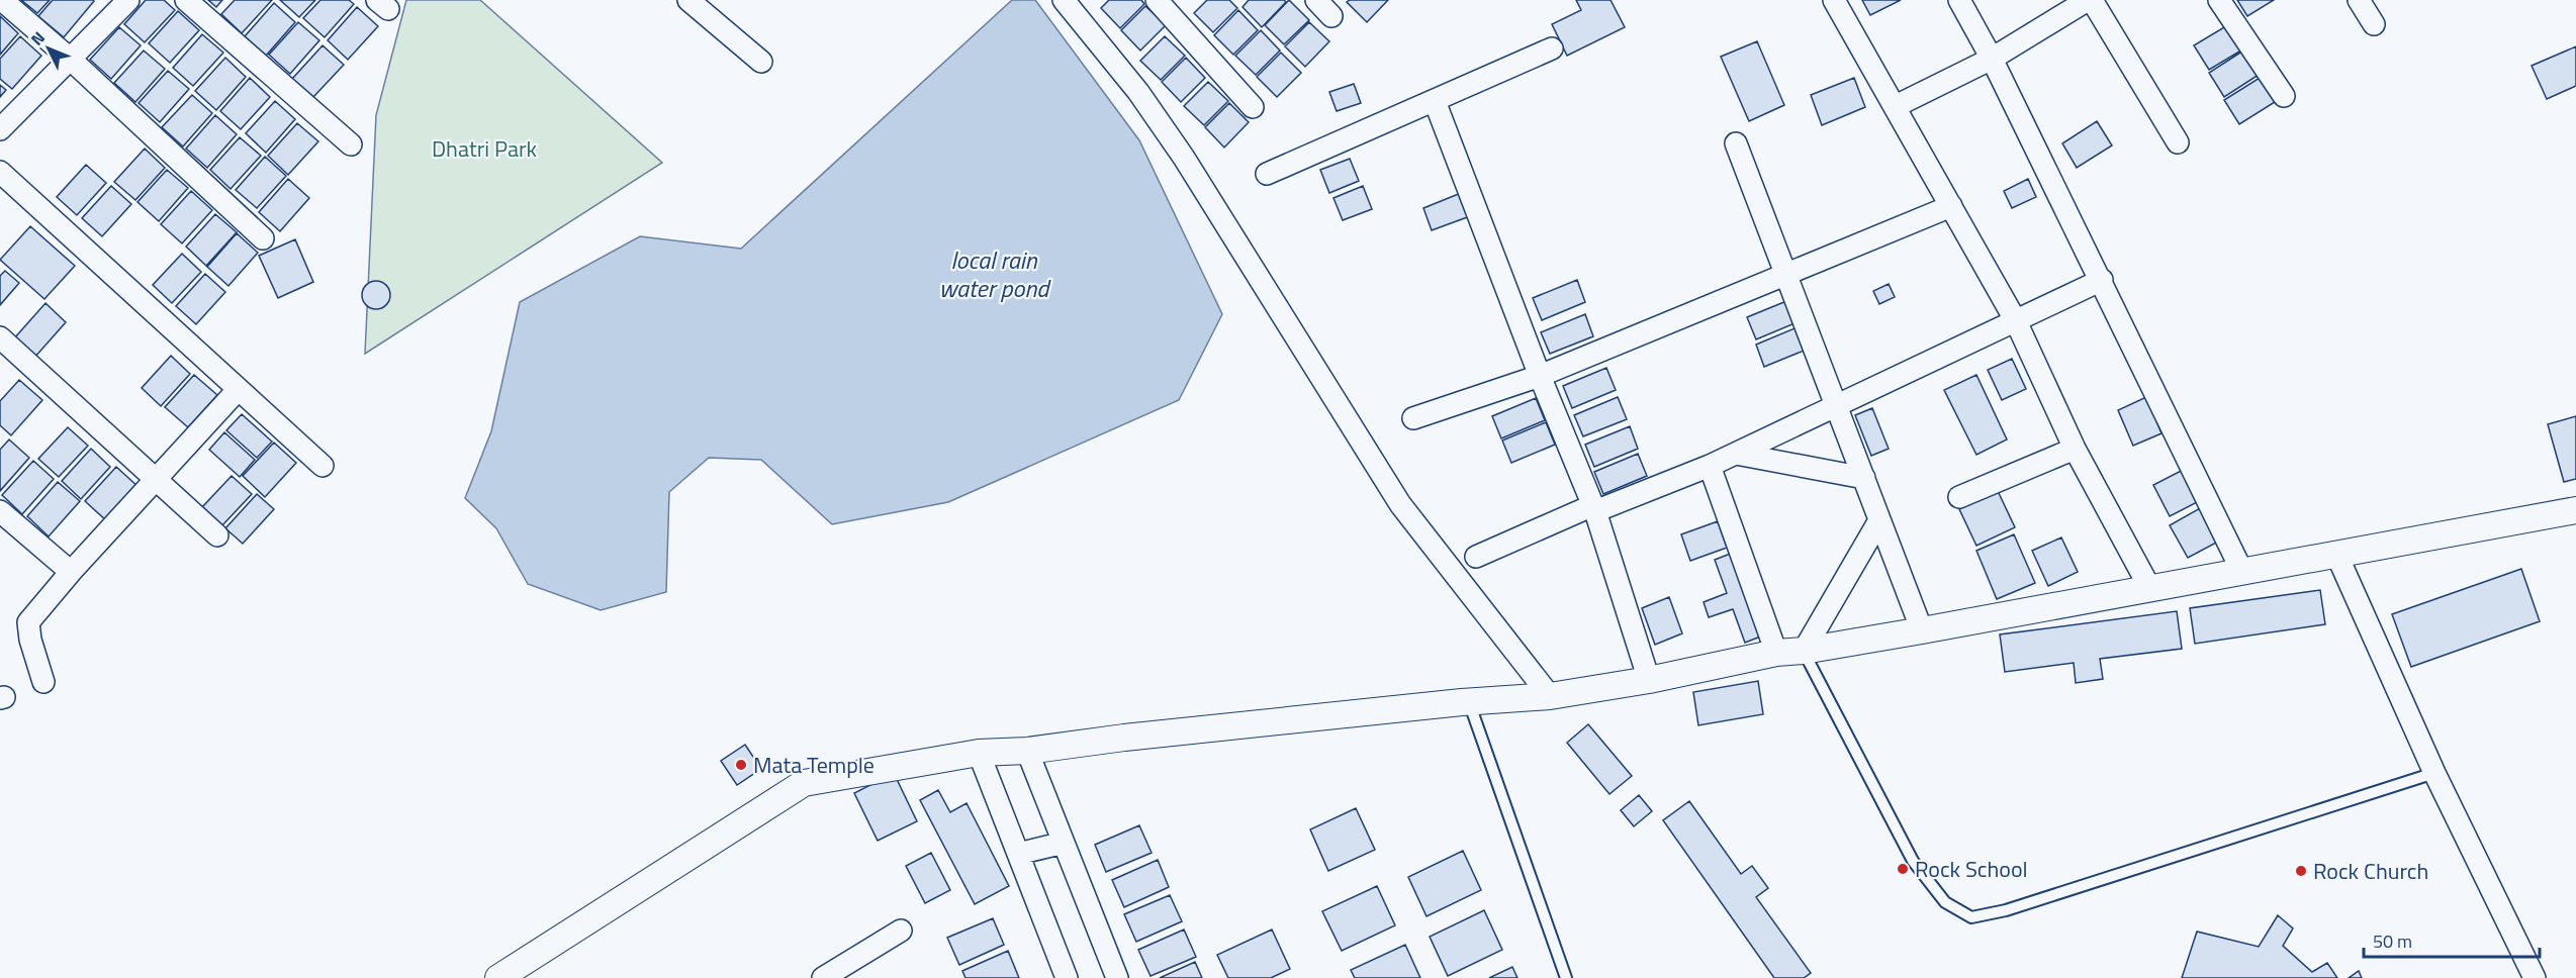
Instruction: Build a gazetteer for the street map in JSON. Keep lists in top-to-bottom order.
{
  "water": ["local rain water pond"],
  "parks": ["Dhatri Park"],
  "places": ["Mata Temple", "Rock School", "Rock Church"],
  "scale_bar": "50 m",
  "north": "top left"
}
